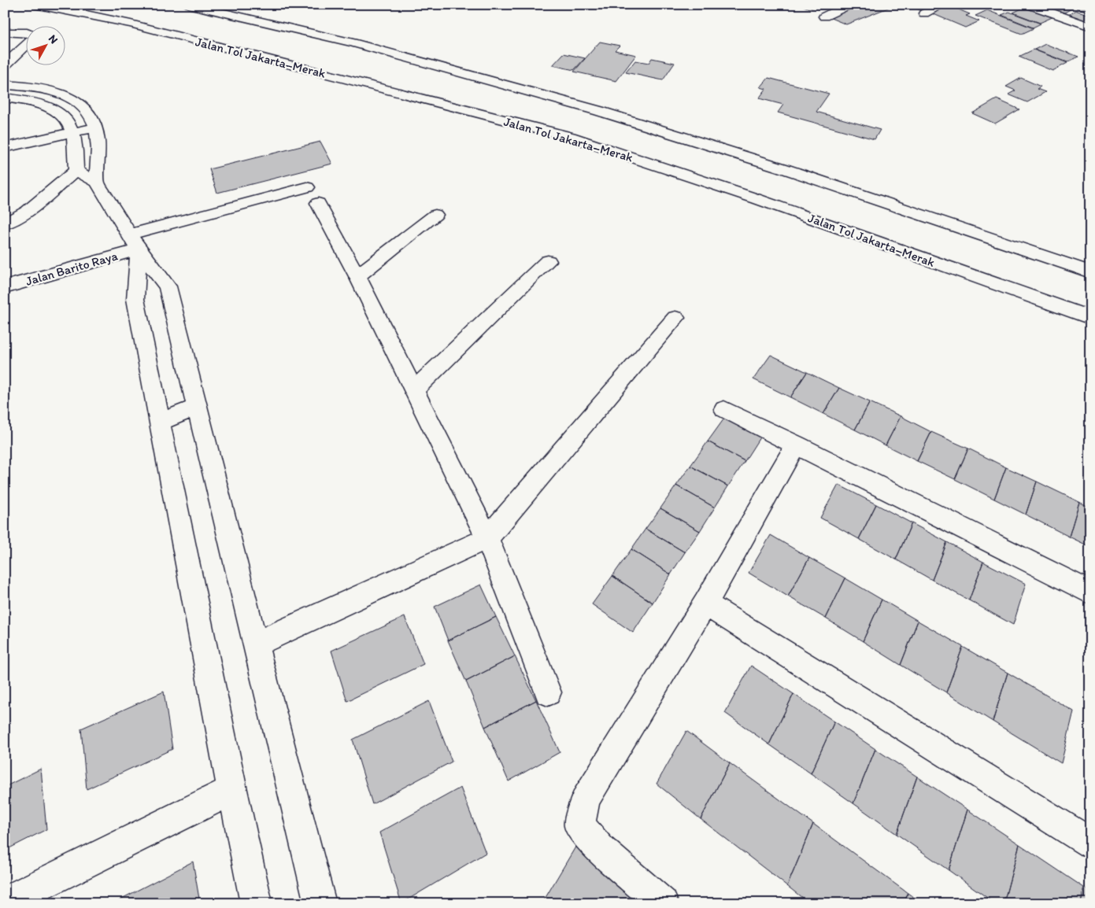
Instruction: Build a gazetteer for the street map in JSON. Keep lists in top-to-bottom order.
{
  "streets": {
    "main road": ["Jalan Tol Jakarta–Merak", "Jalan Barito Raya"]
  },
  "north": "top right"
}
